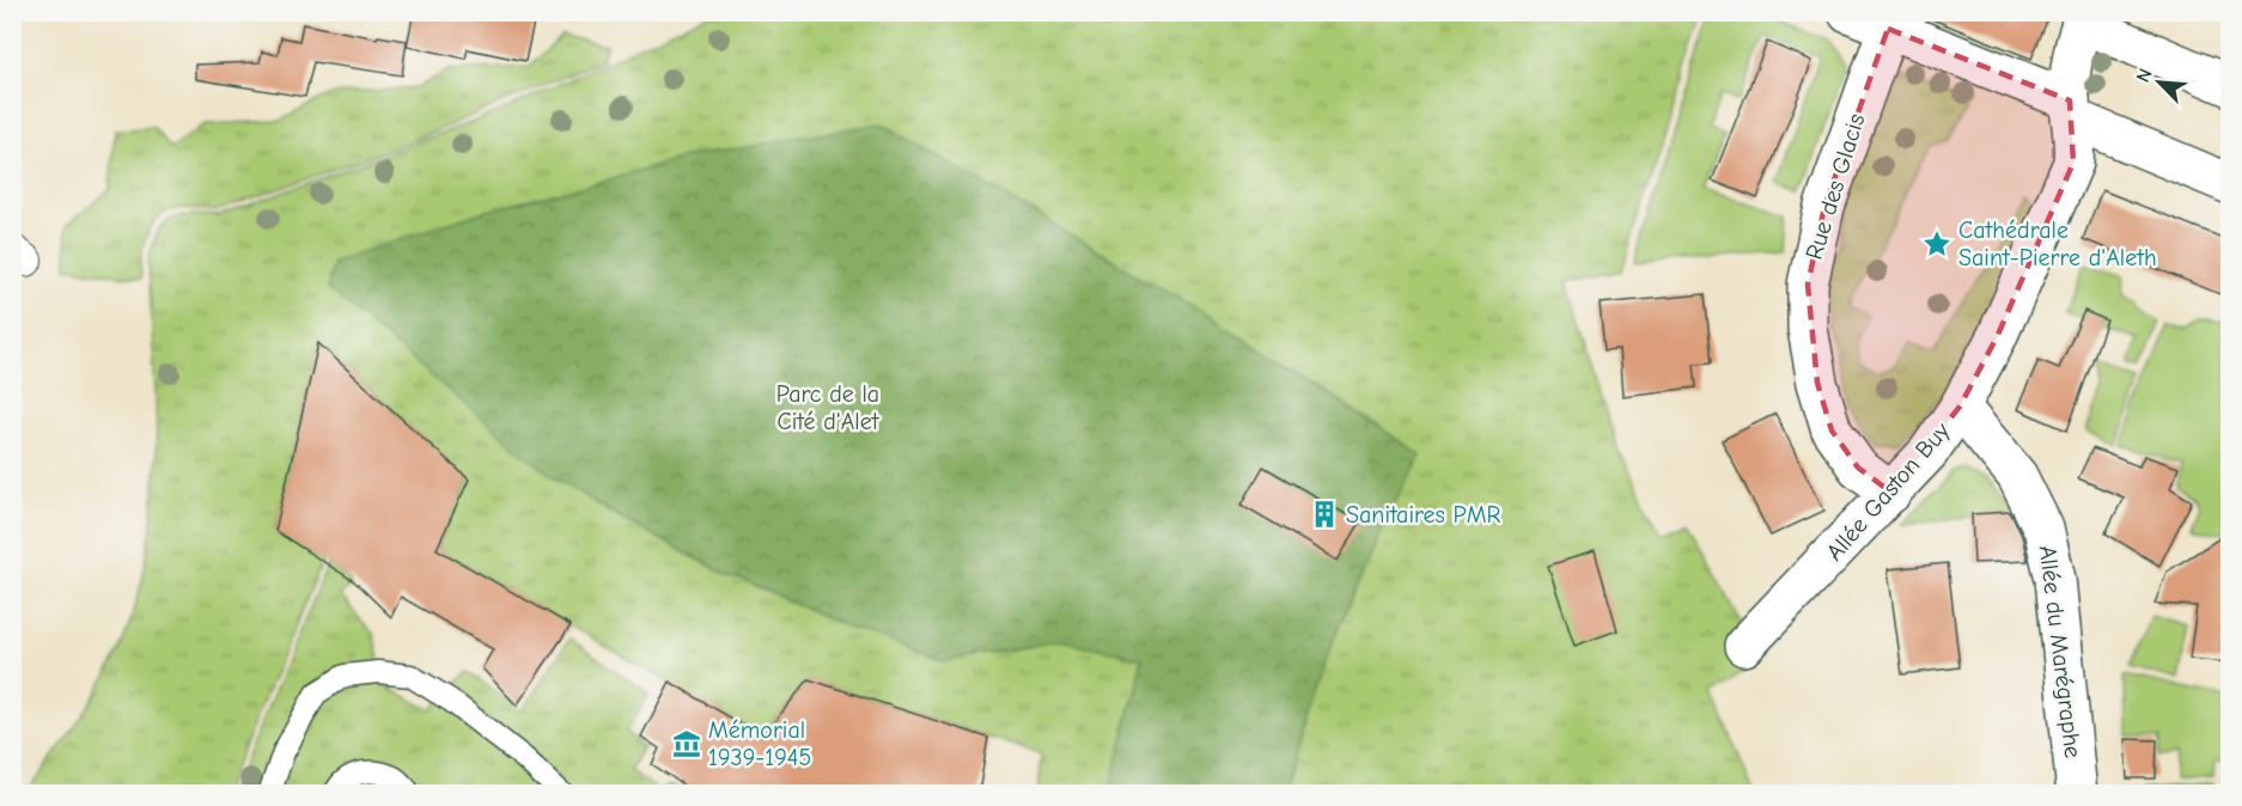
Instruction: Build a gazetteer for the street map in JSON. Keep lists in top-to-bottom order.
{
  "streets": {
    "street": ["Rue des Glacis", "Allée Gaston Buy", "Allée du Marégraphe"]
  },
  "crossings": [
    ["Rue des Glacis", "Allée Gaston Buy"],
    ["Allée Gaston Buy", "Allée du Marégraphe"]
  ],
  "parks": ["Parc de la Cité d'Alet"],
  "places": {
    "place": ["Cathédrale Saint-Pierre d'Aleth"],
    "building": ["Sanitaires PMR"],
    "museum": ["Mémorial 1939-1945"]
  },
  "north": "top left"
}
